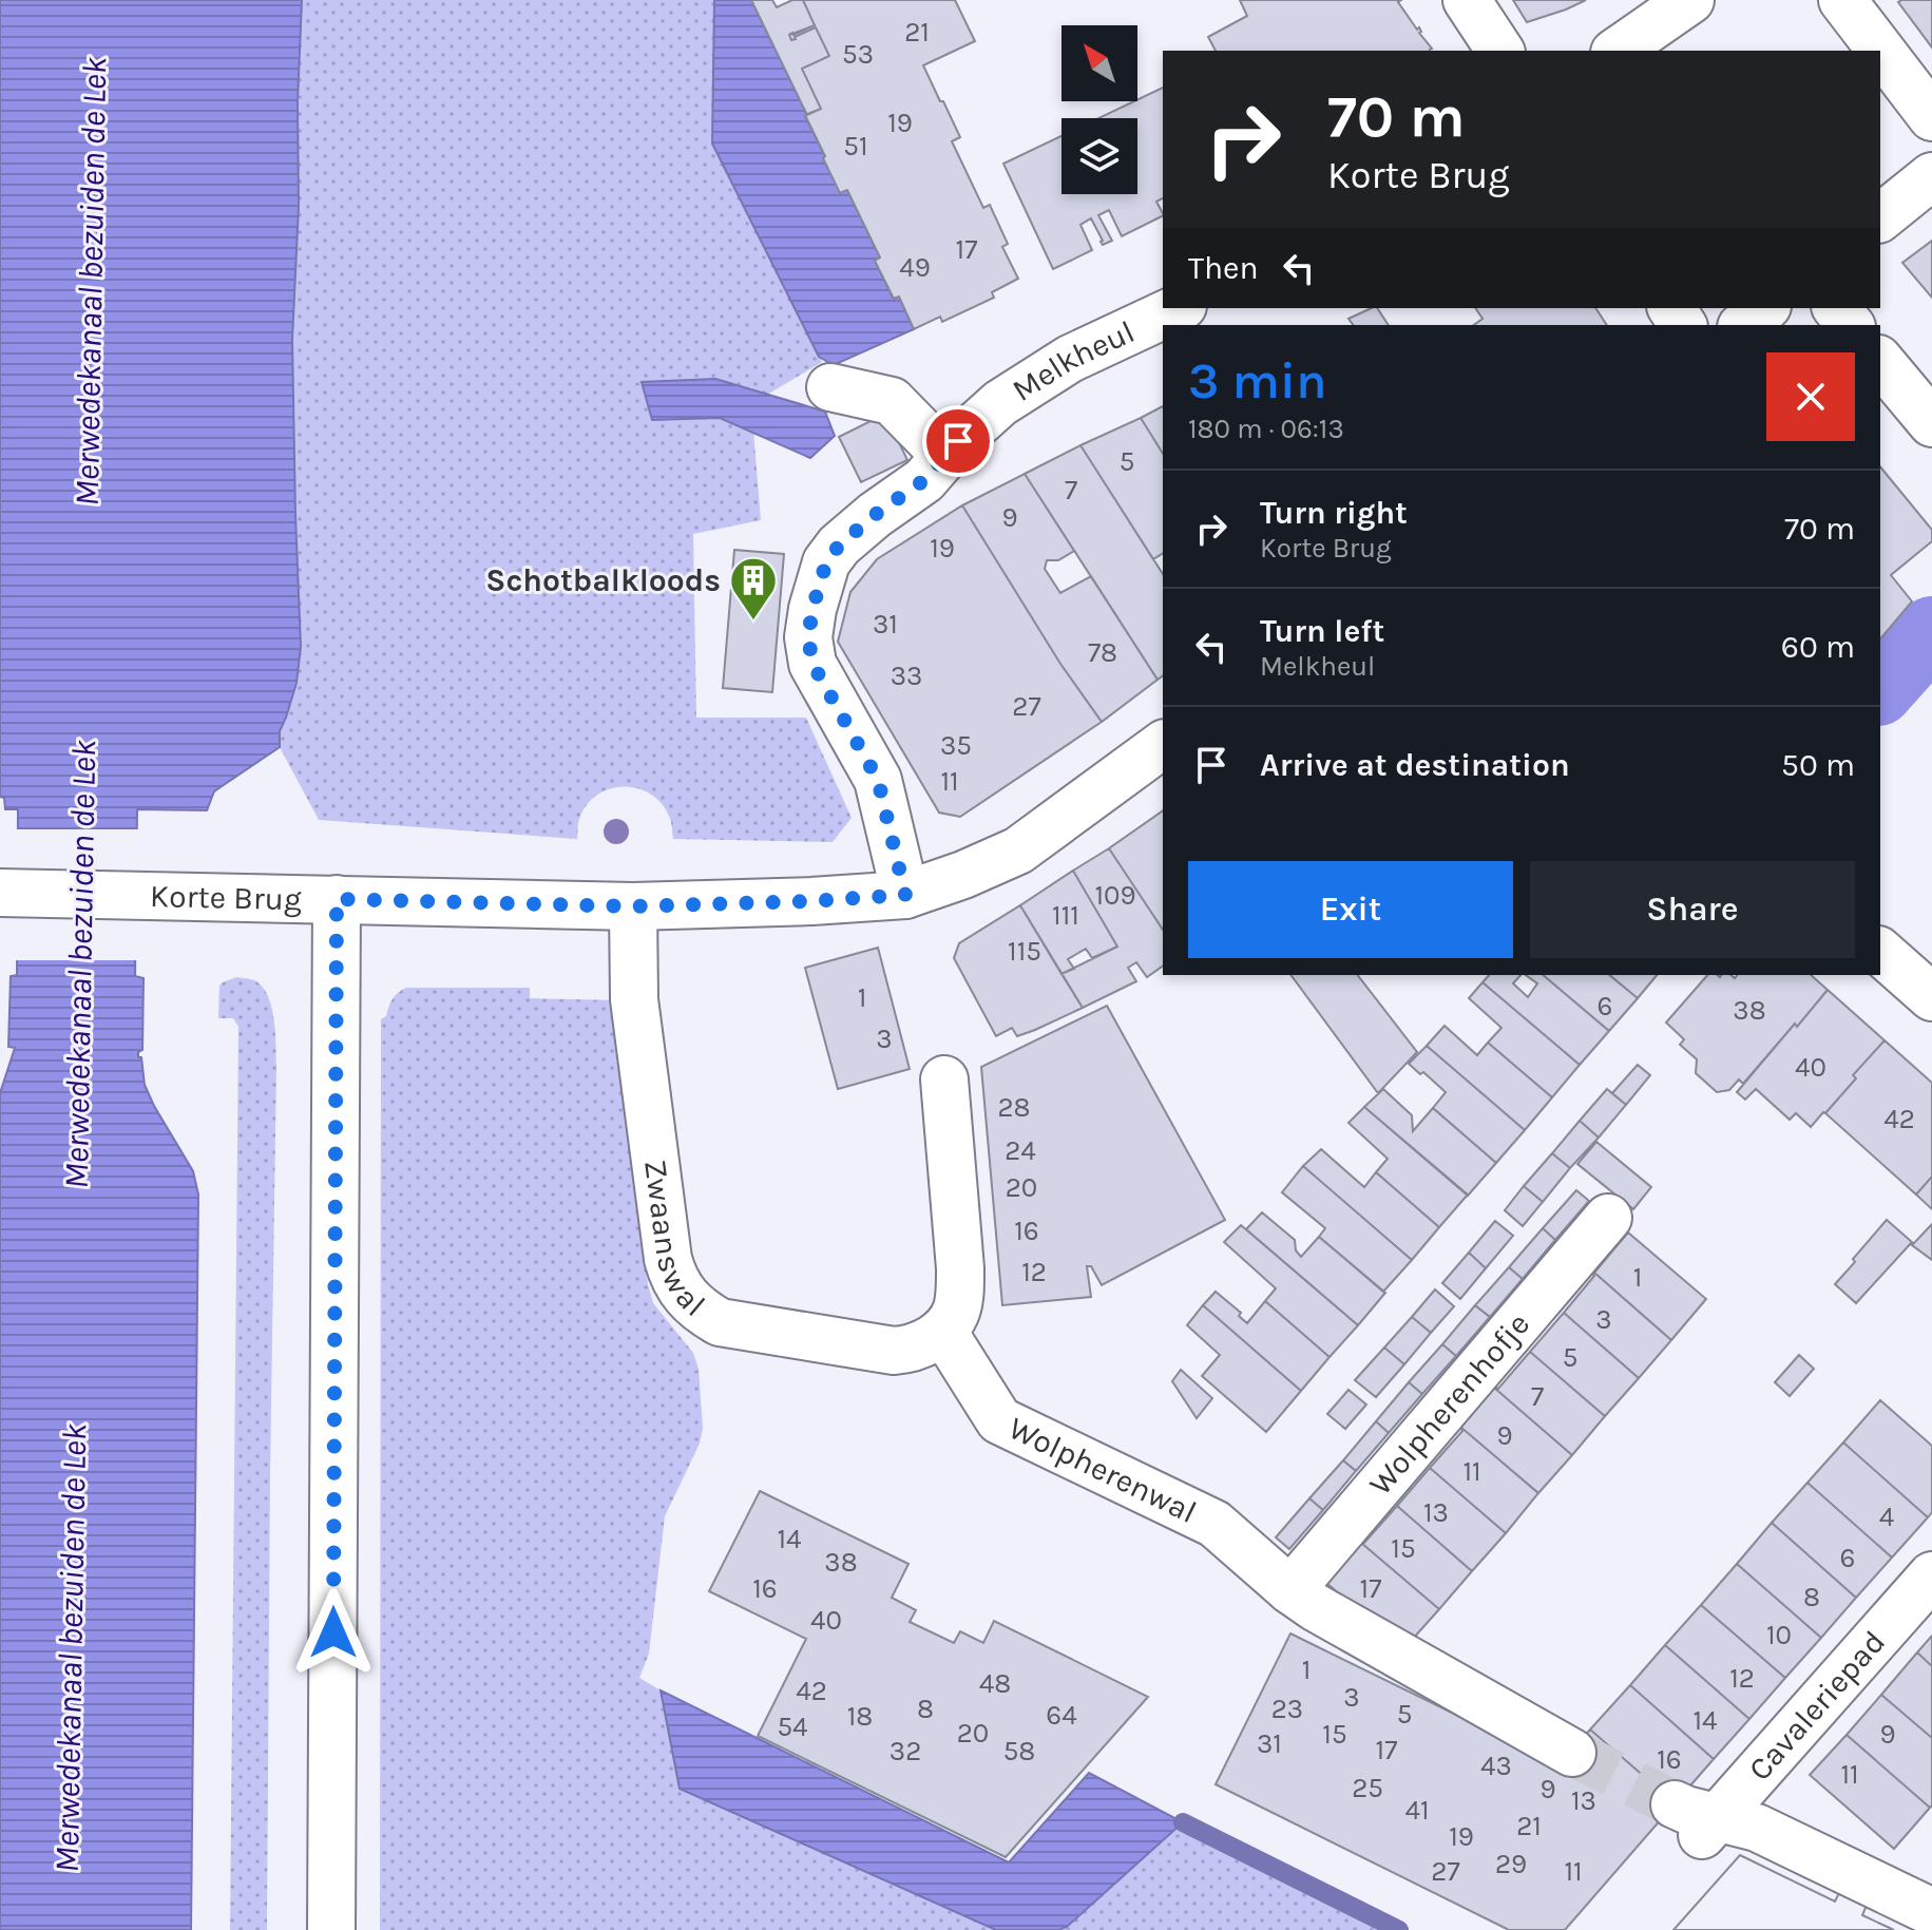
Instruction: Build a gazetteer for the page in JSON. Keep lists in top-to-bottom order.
{
  "streets": {
    "street": [
      "Melkheul",
      "Korte Brug",
      "Zwaanswal",
      "Wolpherenhofje",
      "Wolpherenwal",
      "Cavaleriepad"
    ]
  },
  "crossings": [
    ["Melkheul", "Korte Brug"],
    ["Korte Brug", "Zwaanswal"],
    ["Zwaanswal", "Wolpherenwal"],
    ["Wolpherenhofje", "Wolpherenwal"]
  ],
  "water": ["Merwedekanaal bezuiden de Lek"],
  "places": {
    "building": ["Schotbalkloods"]
  },
  "house_numbers": [
    "21",
    "53",
    "19",
    "51",
    "17",
    "49",
    "5",
    "7",
    "9",
    "19",
    "31",
    "78",
    "33",
    "27",
    "35",
    "11",
    "109",
    "111",
    "115",
    "1",
    "6",
    "38",
    "3",
    "40",
    "28",
    "42",
    "24",
    "20",
    "16",
    "12",
    "1",
    "3",
    "5",
    "7",
    "9",
    "11",
    "13",
    "4",
    "14",
    "15",
    "6",
    "38",
    "16",
    "17",
    "8",
    "40",
    "10",
    "1",
    "12",
    "48",
    "42",
    "3",
    "8",
    "23",
    "5",
    "64",
    "18",
    "14",
    "54",
    "20",
    "15",
    "9",
    "31",
    "17",
    "32",
    "58",
    "16",
    "43",
    "11",
    "25",
    "9",
    "13",
    "41",
    "21",
    "19",
    "29",
    "27",
    "11"
  ],
  "north": "top left",
  "page": {
    "turn": ["70 m", "Korte Brug"],
    "then": "Then",
    "heading": ["3 min", "180 m · 06:13"],
    "list": [
      {
        "name": "Turn right",
        "note": "Korte Brug",
        "value": "70 m"
      },
      {
        "name": "Turn left",
        "note": "Melkheul",
        "value": "60 m"
      },
      {
        "name": "Arrive at destination",
        "value": "50 m"
      }
    ],
    "buttons": ["Exit", "Share"]
  }
}
